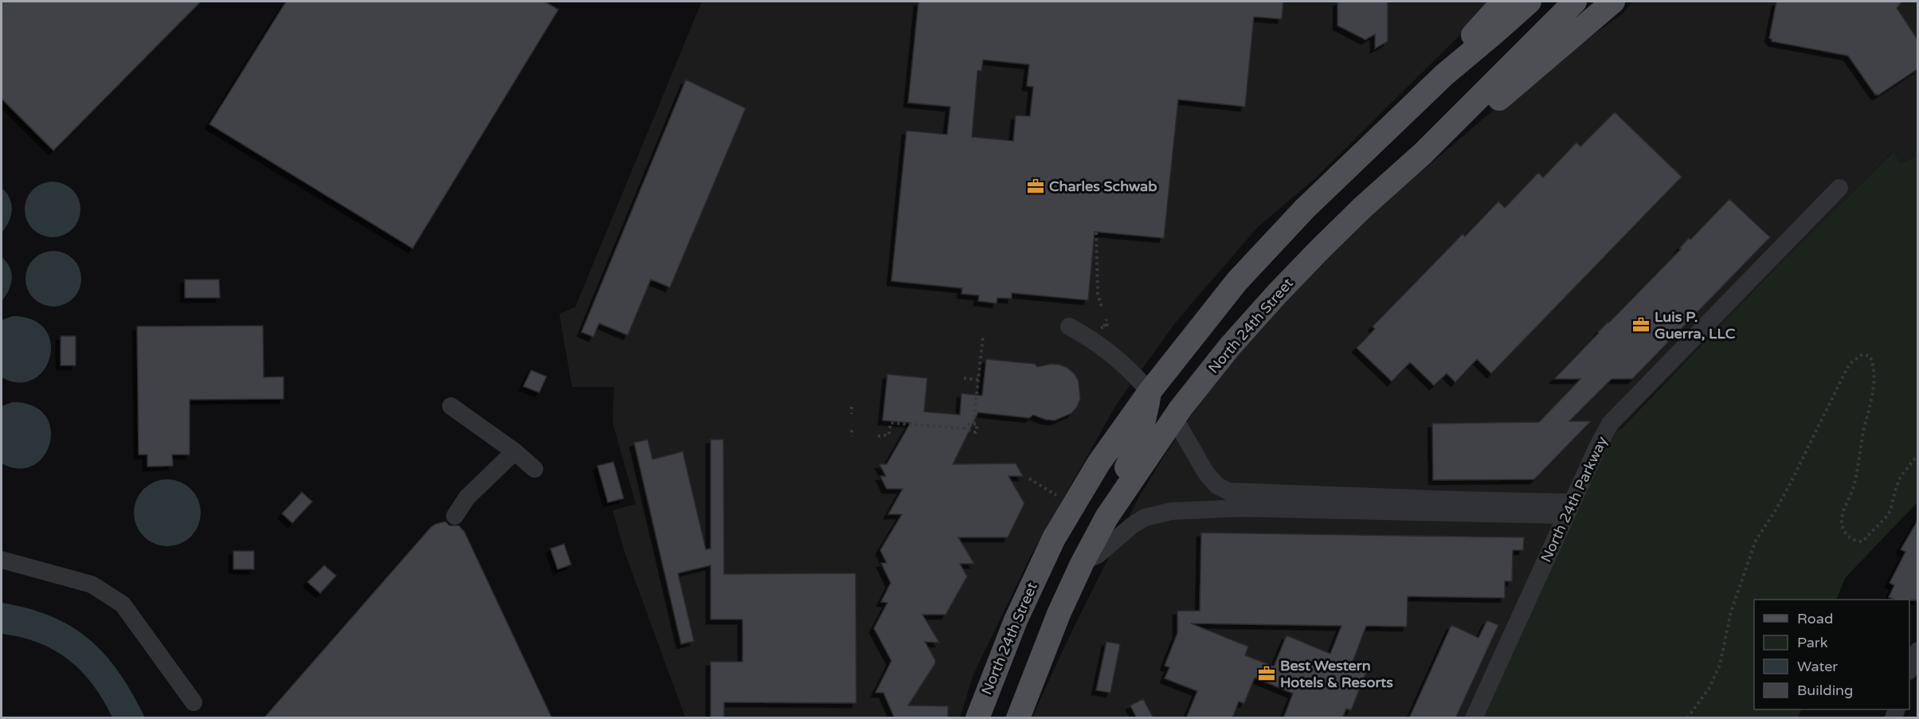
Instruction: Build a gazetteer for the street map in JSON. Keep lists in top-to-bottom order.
{
  "streets": {
    "main road": ["North 24th Street"],
    "street": ["North 24th Parkway"]
  },
  "places": {
    "office": ["Charles Schwab", "Luis P. Guerra, LLC", "Best Western Hotels & Resorts"]
  },
  "legend": [
    "Road",
    "Park",
    "Water",
    "Building"
  ]
}
